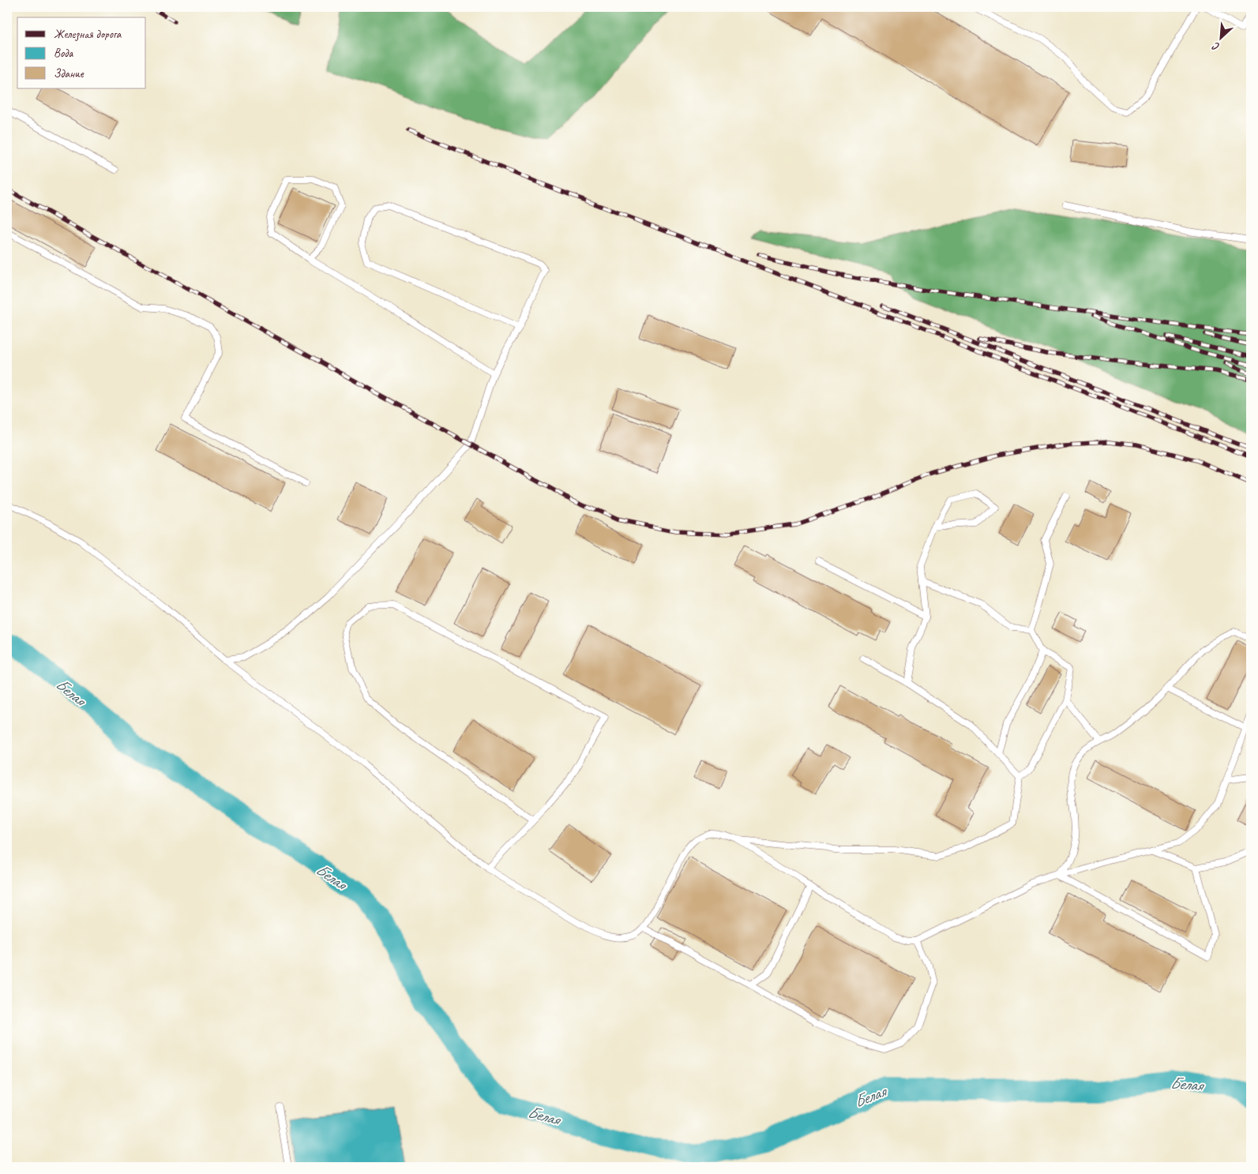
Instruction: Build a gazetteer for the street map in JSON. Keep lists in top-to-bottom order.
{
  "water": ["Белая"],
  "legend": ["Железная дорога", "Вода", "Здание"],
  "north": "bottom left"
}
